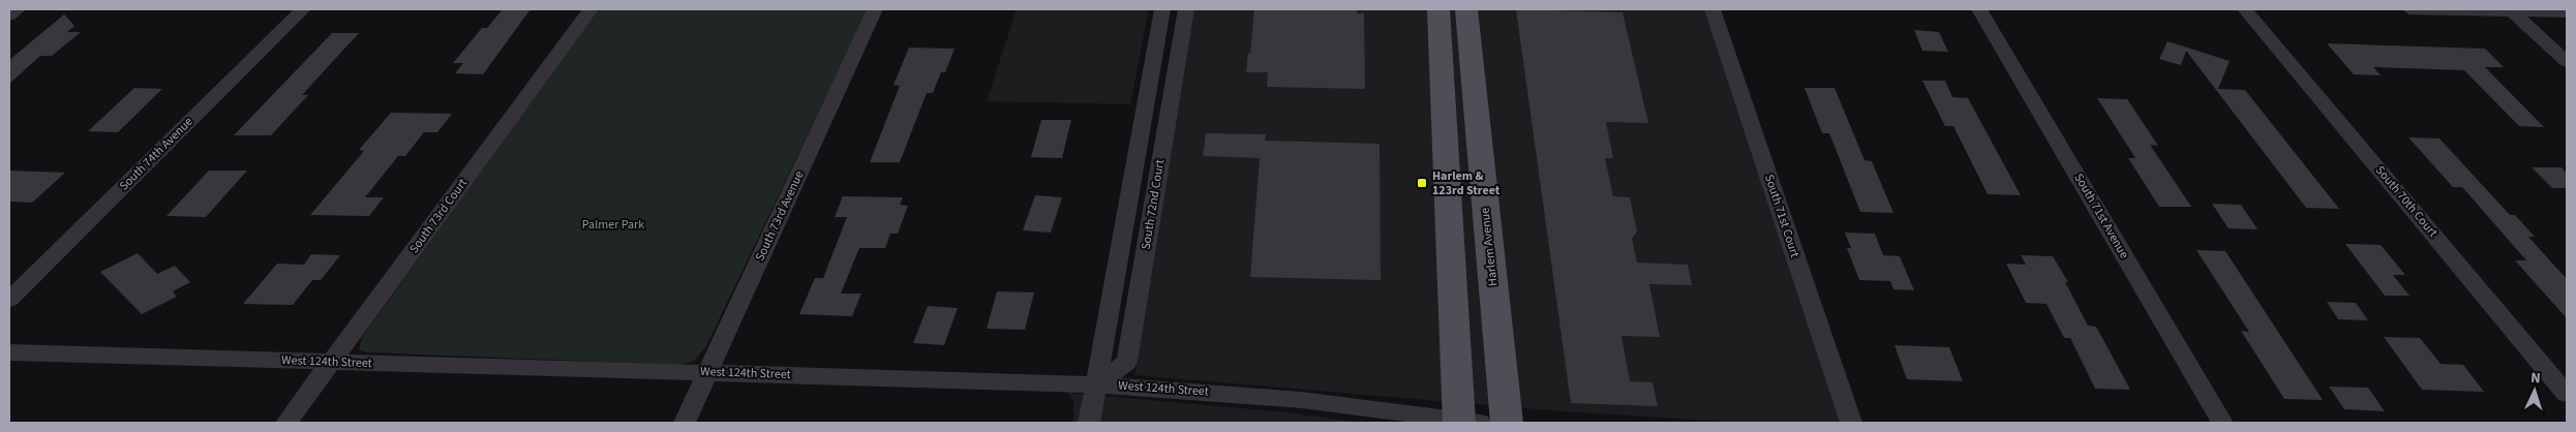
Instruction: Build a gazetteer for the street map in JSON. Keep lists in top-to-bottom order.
{
  "streets": {
    "main road": ["Harlem Avenue"],
    "street": [
      "South 74th Avenue",
      "South 70th Court",
      "South 72nd Court",
      "South 73rd Court",
      "South 73rd Avenue",
      "South 71st Court",
      "South 71st Avenue",
      "West 124th Street"
    ]
  },
  "crossings": [
    ["South 72nd Court", "West 124th Street"],
    ["South 73rd Court", "West 124th Street"],
    ["South 73rd Avenue", "West 124th Street"]
  ],
  "parks": ["Palmer Park"],
  "places": {
    "transit": ["Harlem & 123rd Street"]
  },
  "north": "top"
}
